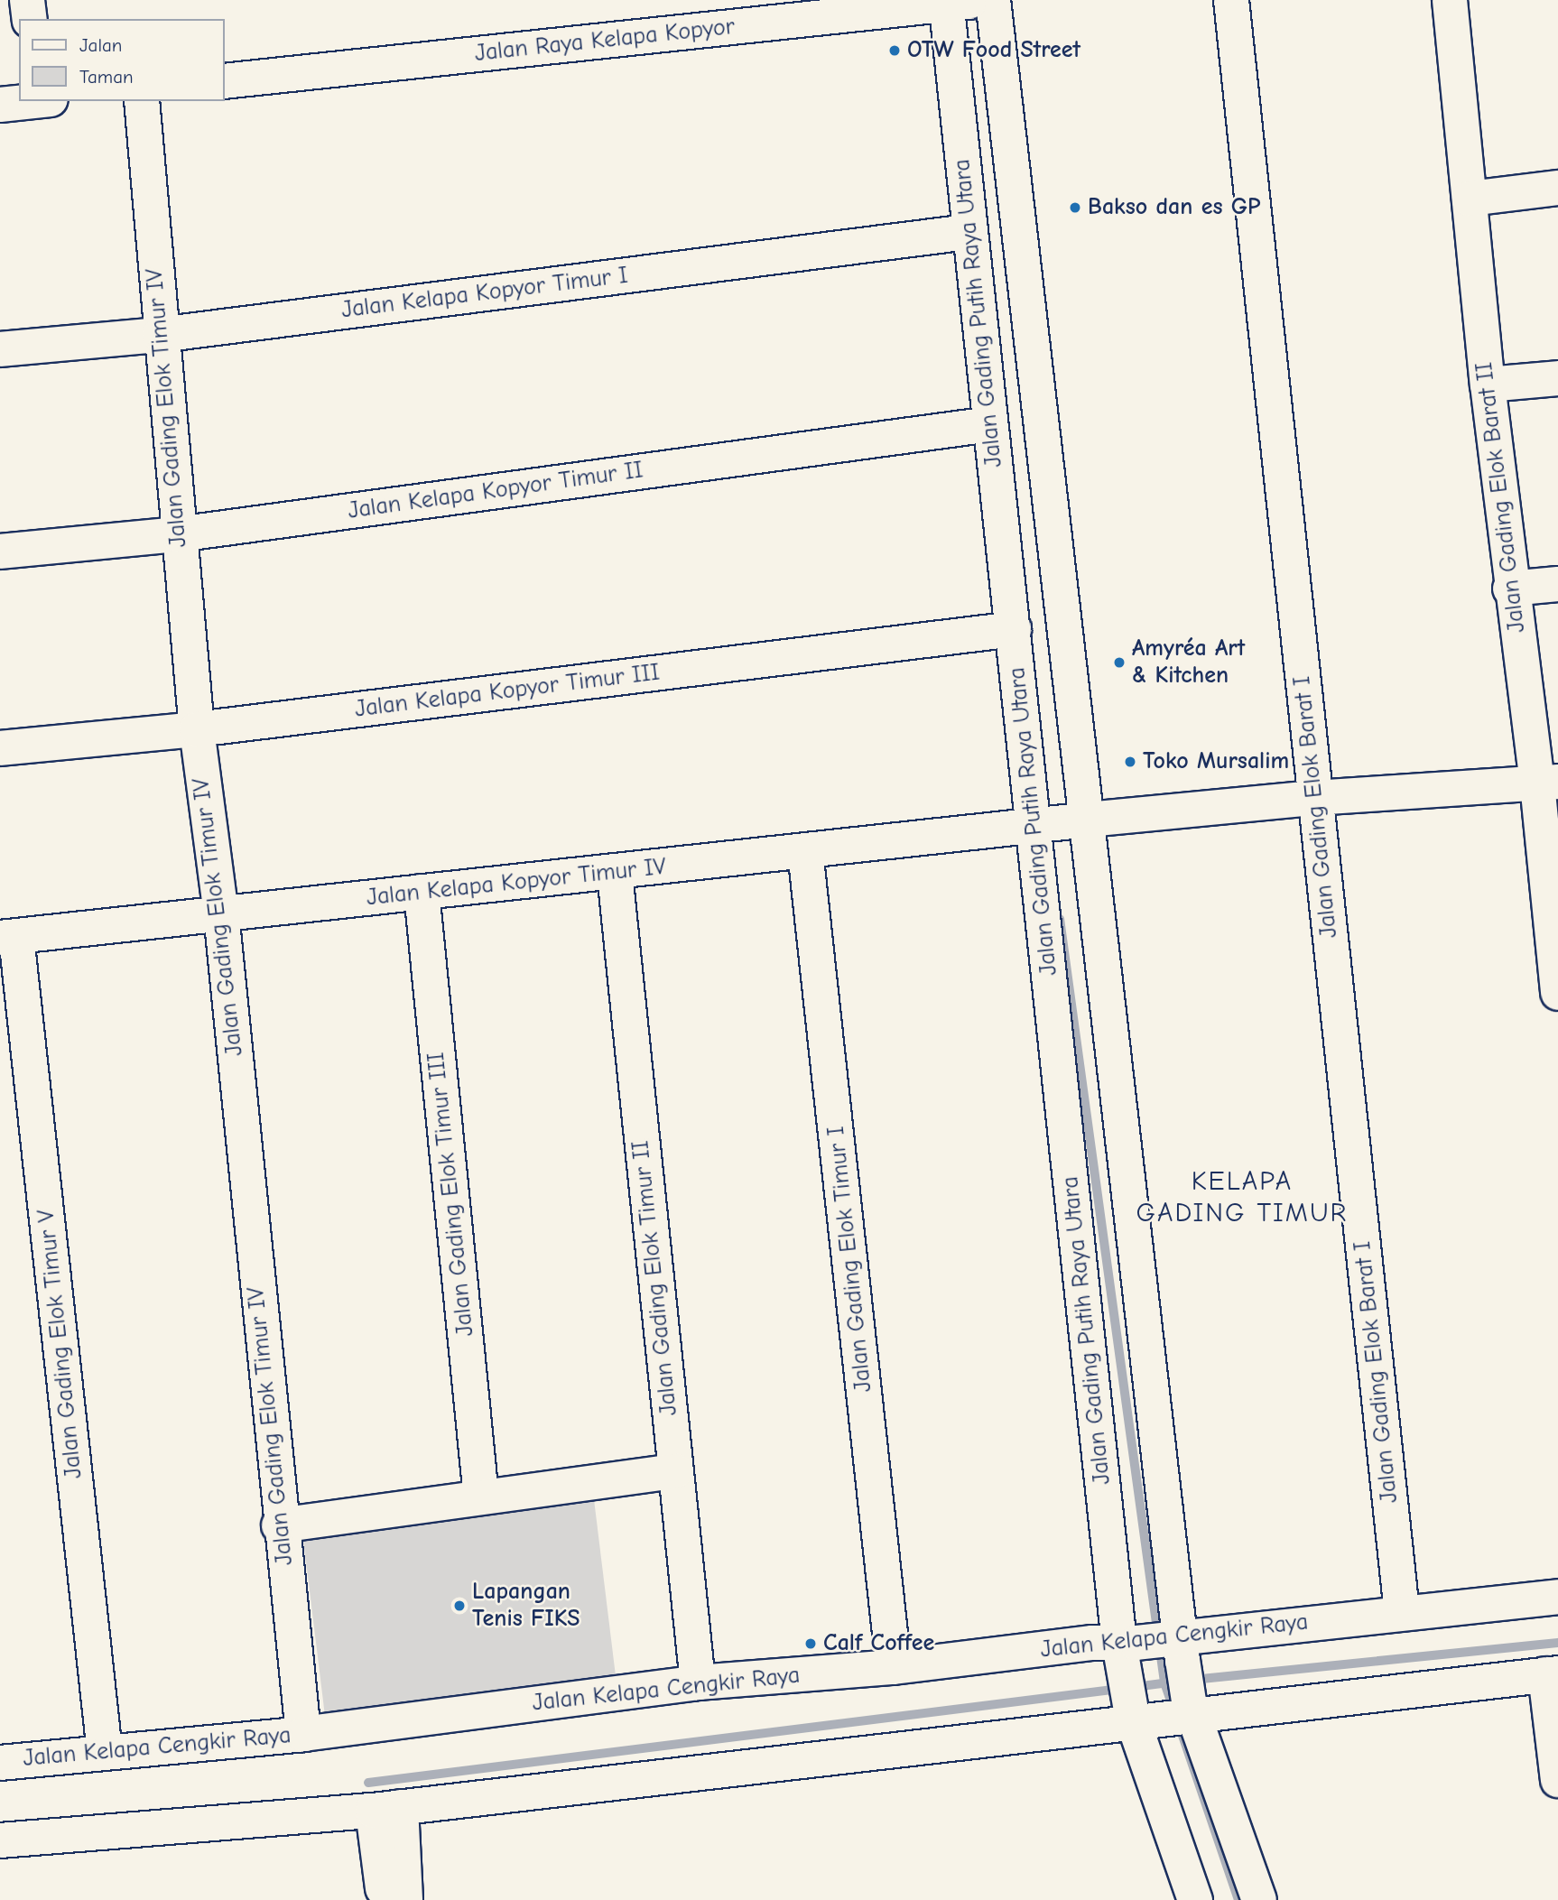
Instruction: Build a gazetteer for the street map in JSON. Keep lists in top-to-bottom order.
{
  "streets": {
    "street": [
      "Jalan Raya Kelapa Kopyor",
      "Jalan Kelapa Kopyor Timur I",
      "Jalan Gading Putih Raya Utara",
      "Jalan Gading Elok Timur IV",
      "Jalan Kelapa Kopyor Timur II",
      "Jalan Gading Elok Barat II",
      "Jalan Kelapa Kopyor Timur III",
      "Jalan Gading Elok Barat I",
      "Jalan Kelapa Kopyor Timur IV",
      "Jalan Gading Elok Timur III",
      "Jalan Gading Elok Timur I",
      "Jalan Gading Elok Timur II",
      "Jalan Gading Elok Timur V",
      "Jalan Kelapa Cengkir Raya"
    ]
  },
  "crossings": [
    ["Jalan Raya Kelapa Kopyor", "Jalan Gading Putih Raya Utara"],
    ["Jalan Kelapa Kopyor Timur I", "Jalan Gading Putih Raya Utara"],
    ["Jalan Kelapa Kopyor Timur I", "Jalan Gading Elok Timur IV"],
    ["Jalan Gading Putih Raya Utara", "Jalan Kelapa Kopyor Timur II"],
    ["Jalan Gading Putih Raya Utara", "Jalan Kelapa Kopyor Timur III"],
    ["Jalan Gading Putih Raya Utara", "Jalan Kelapa Kopyor Timur IV"],
    ["Jalan Gading Putih Raya Utara", "Jalan Kelapa Cengkir Raya"],
    ["Jalan Gading Elok Timur IV", "Jalan Kelapa Kopyor Timur II"],
    ["Jalan Gading Elok Timur IV", "Jalan Kelapa Kopyor Timur III"],
    ["Jalan Gading Elok Timur IV", "Jalan Kelapa Kopyor Timur IV"],
    ["Jalan Gading Elok Timur IV", "Jalan Kelapa Cengkir Raya"],
    ["Jalan Gading Elok Barat II", "Jalan Kelapa Kopyor Timur IV"],
    ["Jalan Gading Elok Barat I", "Jalan Kelapa Kopyor Timur IV"],
    ["Jalan Gading Elok Barat I", "Jalan Kelapa Cengkir Raya"],
    ["Jalan Kelapa Kopyor Timur IV", "Jalan Gading Elok Timur III"],
    ["Jalan Kelapa Kopyor Timur IV", "Jalan Gading Elok Timur I"],
    ["Jalan Kelapa Kopyor Timur IV", "Jalan Gading Elok Timur II"],
    ["Jalan Kelapa Kopyor Timur IV", "Jalan Gading Elok Timur V"],
    ["Jalan Gading Elok Timur I", "Jalan Kelapa Cengkir Raya"],
    ["Jalan Gading Elok Timur II", "Jalan Kelapa Cengkir Raya"],
    ["Jalan Gading Elok Timur V", "Jalan Kelapa Cengkir Raya"]
  ],
  "districts": ["KELAPA GADING TIMUR"],
  "places": [
    "OTW Food Street",
    "Bakso dan es GP",
    "Amyréa Art & Kitchen",
    "Toko Mursalim",
    "Lapangan Tenis FIKS",
    "Calf Coffee"
  ],
  "legend": ["Jalan", "Taman"]
}
